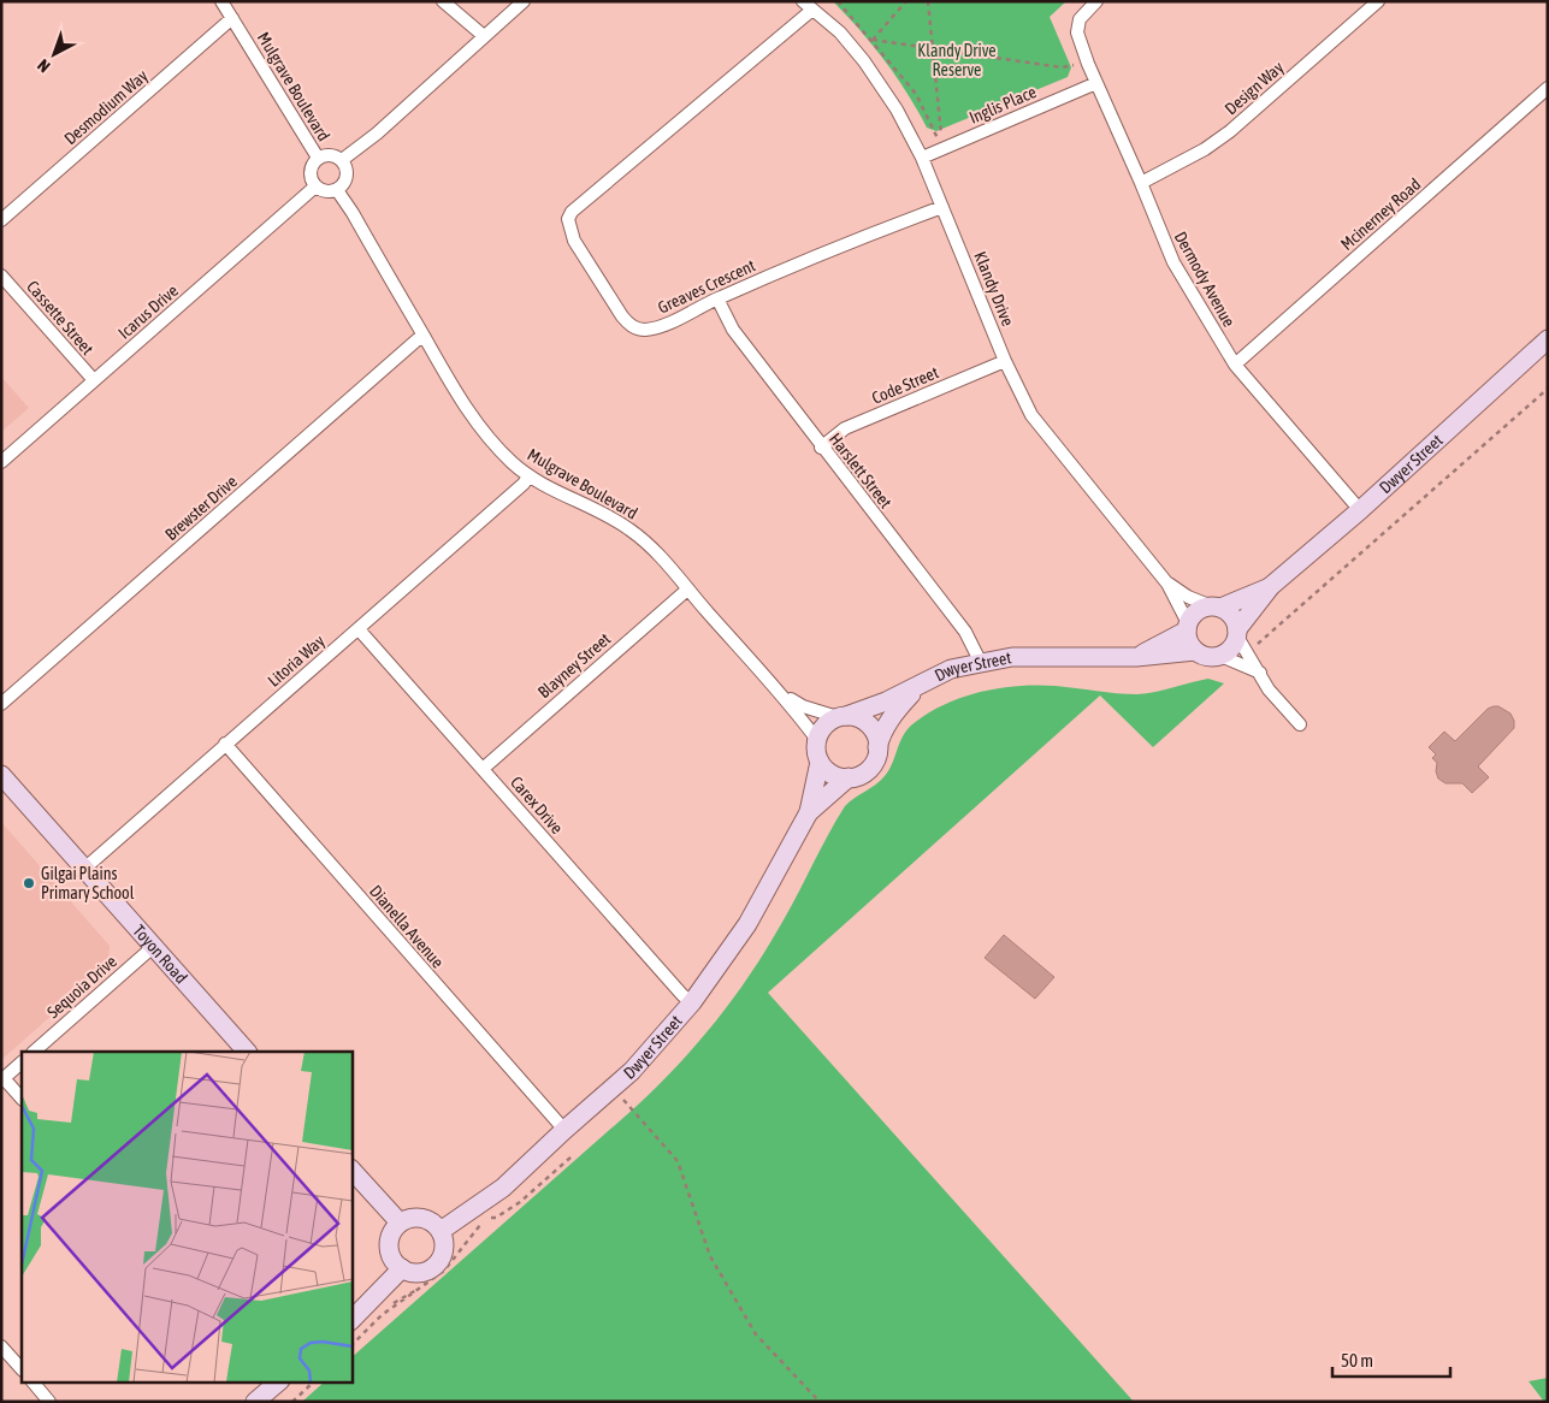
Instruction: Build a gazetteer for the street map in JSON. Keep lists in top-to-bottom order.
{
  "streets": {
    "street": [
      "Mulgrave Boulevard",
      "Design Way",
      "Inglis Place",
      "Desmodium Way",
      "Mcinerney Road",
      "Dermody Avenue",
      "Greaves Crescent",
      "Klandy Drive",
      "Icarus Drive",
      "Cassette Street",
      "Code Street",
      "Dwyer Street",
      "Harslett Street",
      "Brewster Drive",
      "Litoria Way",
      "Blayney Street",
      "Carex Drive",
      "Dianella Avenue",
      "Toyon Road",
      "Sequoia Drive"
    ]
  },
  "crossings": [
    ["Mulgrave Boulevard", "Desmodium Way"],
    ["Mulgrave Boulevard", "Icarus Drive"],
    ["Mulgrave Boulevard", "Dwyer Street"],
    ["Mulgrave Boulevard", "Brewster Drive"],
    ["Mulgrave Boulevard", "Litoria Way"],
    ["Mulgrave Boulevard", "Blayney Street"],
    ["Design Way", "Dermody Avenue"],
    ["Inglis Place", "Dermody Avenue"],
    ["Inglis Place", "Klandy Drive"],
    ["Mcinerney Road", "Dermody Avenue"],
    ["Dermody Avenue", "Dwyer Street"],
    ["Greaves Crescent", "Klandy Drive"],
    ["Greaves Crescent", "Harslett Street"],
    ["Klandy Drive", "Code Street"],
    ["Klandy Drive", "Dwyer Street"],
    ["Icarus Drive", "Cassette Street"],
    ["Code Street", "Harslett Street"],
    ["Dwyer Street", "Harslett Street"],
    ["Dwyer Street", "Carex Drive"],
    ["Dwyer Street", "Dianella Avenue"],
    ["Litoria Way", "Carex Drive"],
    ["Litoria Way", "Dianella Avenue"],
    ["Litoria Way", "Toyon Road"],
    ["Blayney Street", "Carex Drive"],
    ["Toyon Road", "Sequoia Drive"]
  ],
  "parks": ["Klandy Drive Reserve"],
  "places": ["Gilgai Plains Primary School"],
  "scale_bar": "50 m",
  "north": "bottom left"
}
